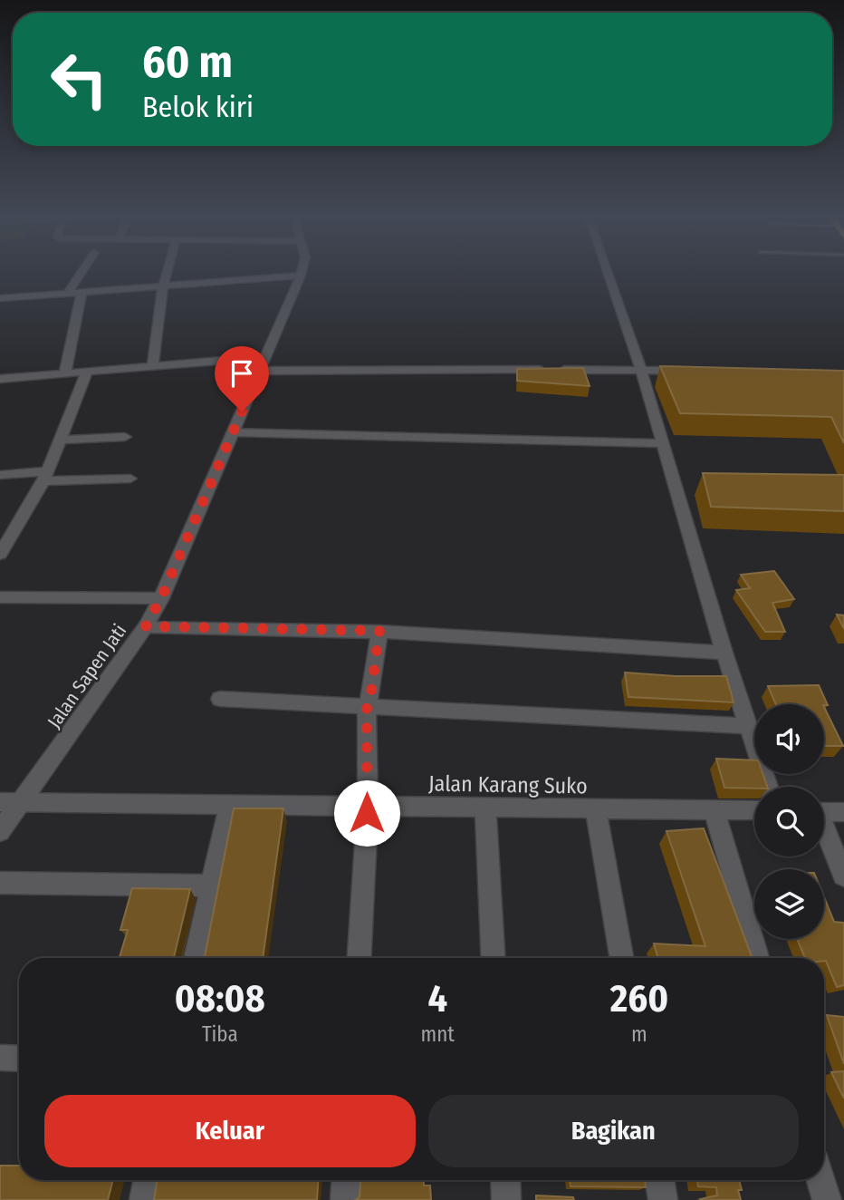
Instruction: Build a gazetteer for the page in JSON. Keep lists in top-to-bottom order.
{
  "streets": {
    "street": ["Jalan Sapen Jati", "Jalan Karang Suko"]
  },
  "crossings": [
    ["Jalan Sapen Jati", "Jalan Karang Suko"]
  ],
  "page": {
    "turn": ["60 m", "Belok kiri"],
    "eta": [
      "08:08",
      "Tiba",
      "4",
      "mnt",
      "260",
      "m"
    ],
    "buttons": ["Keluar", "Bagikan"]
  }
}
